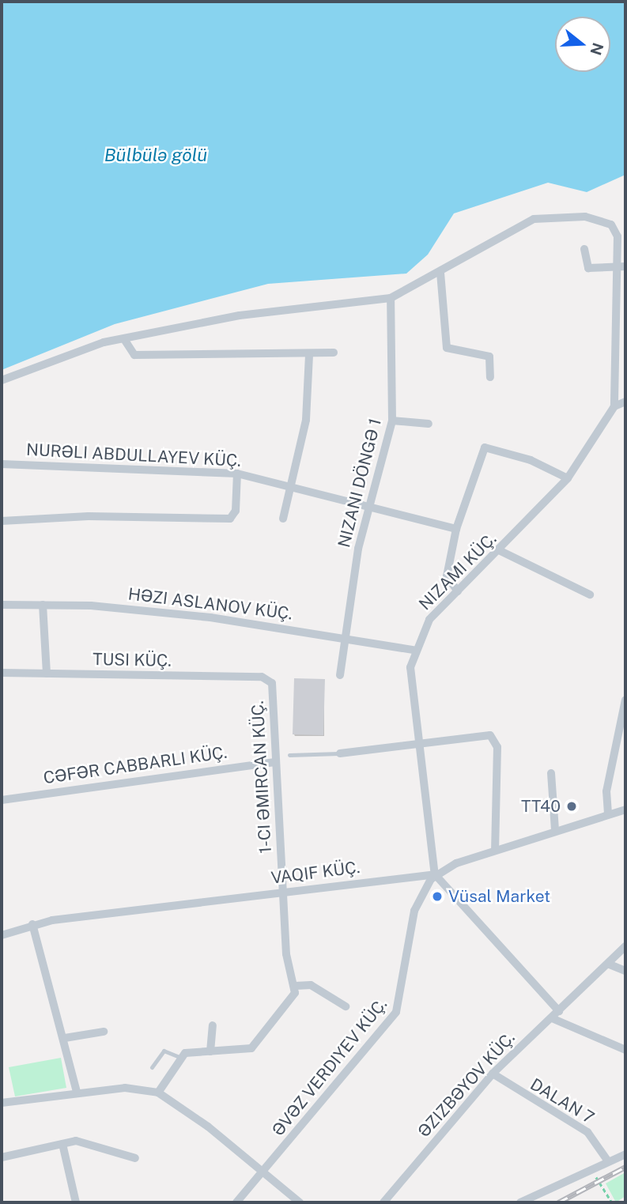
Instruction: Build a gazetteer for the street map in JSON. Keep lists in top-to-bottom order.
{
  "streets": {
    "street": [
      "NURƏLI ABDULLAYEV KÜÇ.",
      "NIZANI DÖNGƏ 1",
      "NIZAMI KÜÇ.",
      "HƏZI ASLANOV KÜÇ.",
      "TUSI KÜÇ.",
      "1-CI ƏMIRCAN KÜÇ.",
      "VAQIF KÜÇ.",
      "ƏVƏZ VERDIYEV KÜÇ.",
      "ƏZIZBƏYOV KÜÇ.",
      "DALAN 7"
    ]
  },
  "crossings": [
    ["NURƏLI ABDULLAYEV KÜÇ.", "NIZANI DÖNGƏ 1"],
    ["NIZANI DÖNGƏ 1", "HƏZI ASLANOV KÜÇ."],
    ["NIZAMI KÜÇ.", "HƏZI ASLANOV KÜÇ."],
    ["NIZAMI KÜÇ.", "VAQIF KÜÇ."],
    ["NIZAMI KÜÇ.", "ƏVƏZ VERDIYEV KÜÇ."],
    ["TUSI KÜÇ.", "1-CI ƏMIRCAN KÜÇ."],
    ["1-CI ƏMIRCAN KÜÇ.", "VAQIF KÜÇ."],
    ["VAQIF KÜÇ.", "ƏVƏZ VERDIYEV KÜÇ."],
    ["ƏZIZBƏYOV KÜÇ.", "DALAN 7"]
  ],
  "water": ["Bülbülə gölü"],
  "places": ["TT40", "Vüsal Market"],
  "north": "right"
}
